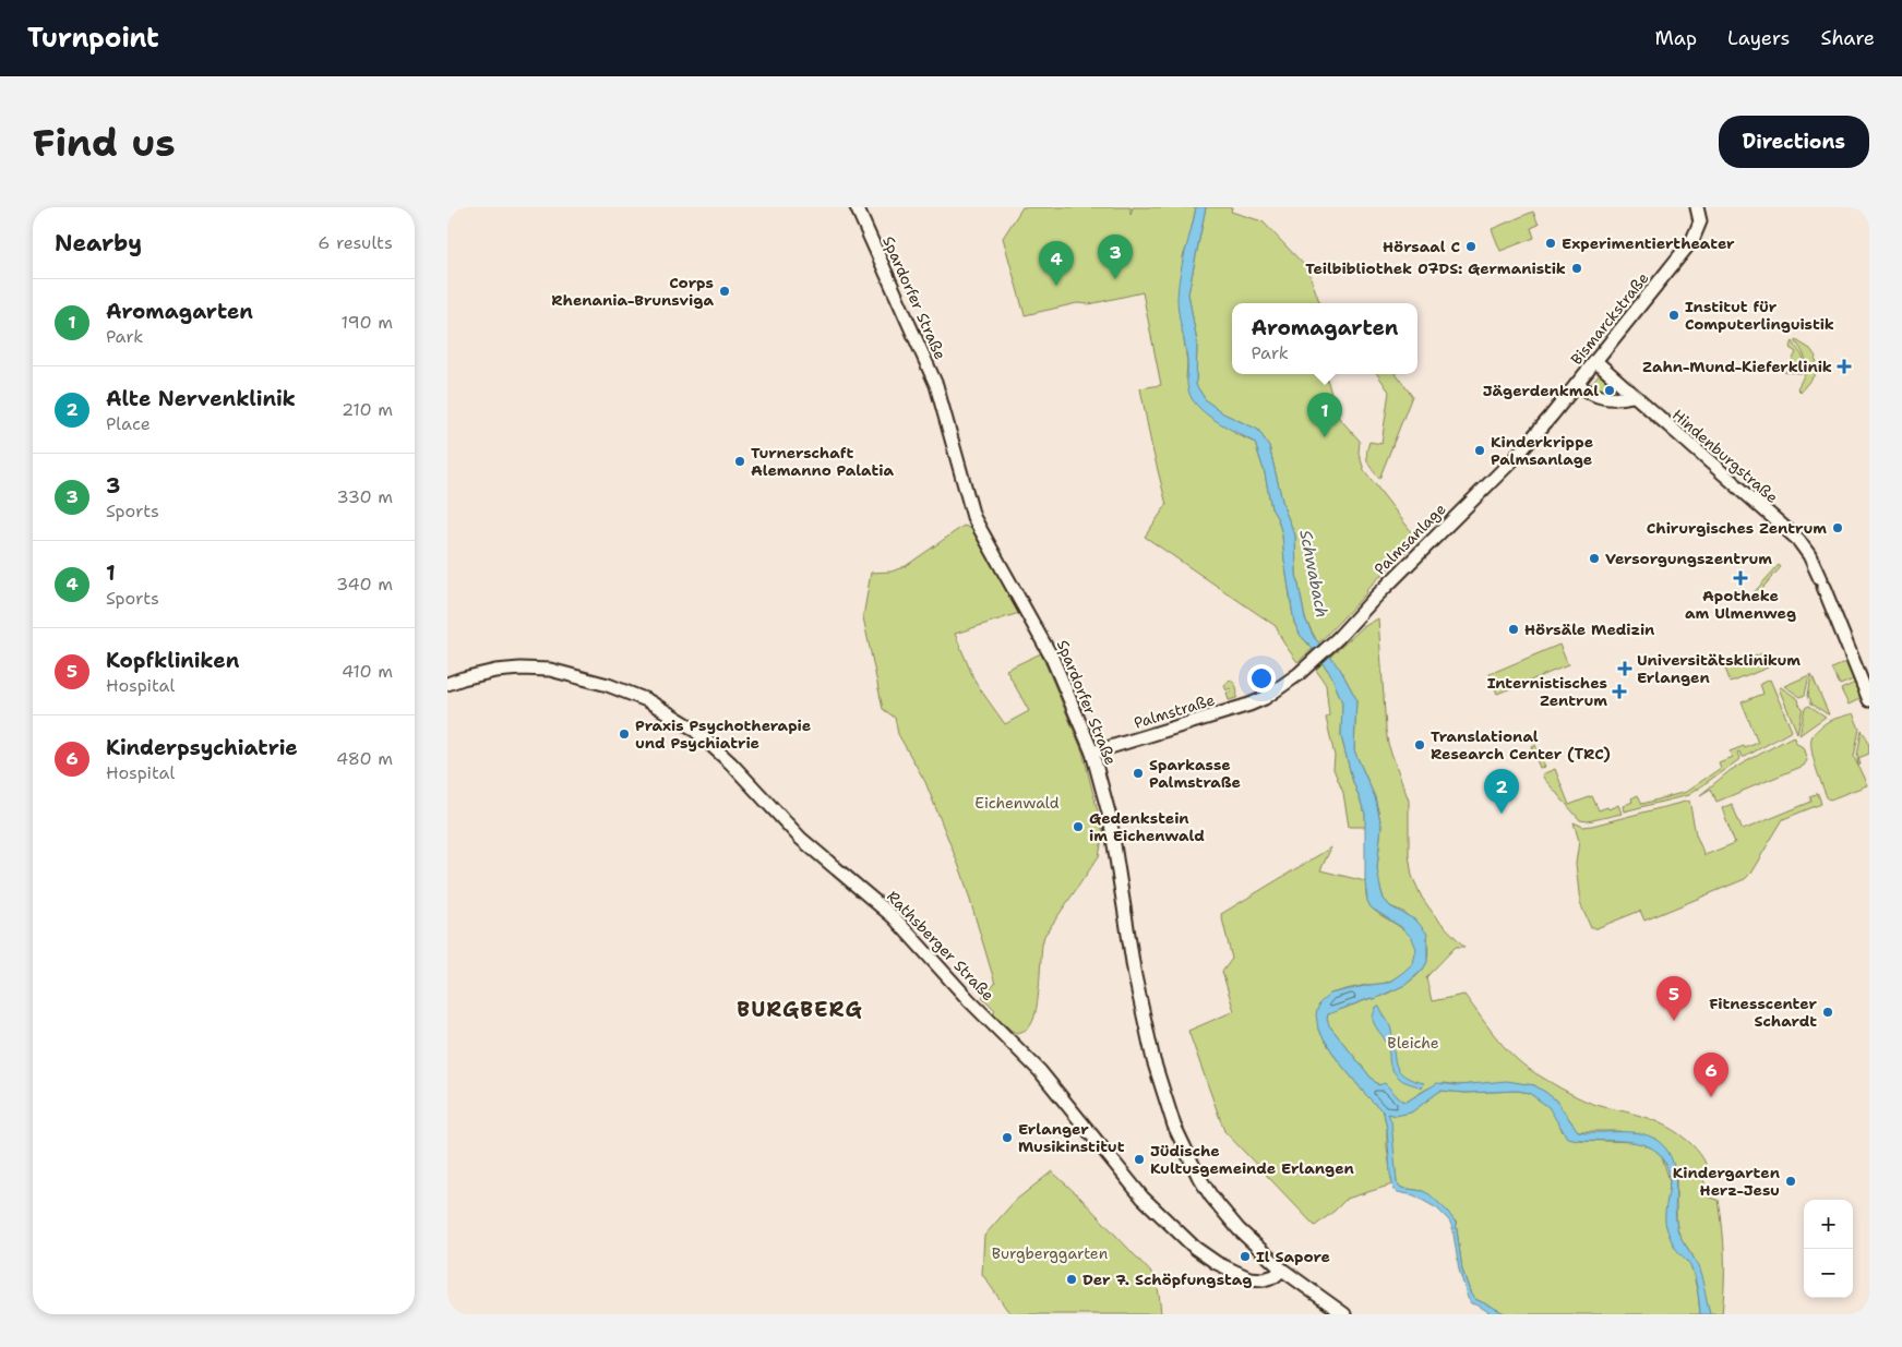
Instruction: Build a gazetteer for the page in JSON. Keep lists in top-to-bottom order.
{
  "streets": {
    "street": [
      "Spardorfer Straße",
      "Bismarckstraße",
      "Hindenburgstraße",
      "Palmsanlage",
      "Palmstraße",
      "Rathsberger Straße"
    ]
  },
  "crossings": [
    ["Spardorfer Straße", "Palmstraße"],
    ["Spardorfer Straße", "Rathsberger Straße"],
    ["Bismarckstraße", "Hindenburgstraße"],
    ["Bismarckstraße", "Palmsanlage"],
    ["Palmsanlage", "Palmstraße"]
  ],
  "districts": ["BURGBERG"],
  "water": ["Schwabach"],
  "parks": ["Eichenwald", "Bleiche", "Burgberggarten"],
  "places": {
    "other": [
      "Experimentiertheater",
      "Hörsaal C",
      "Teilbibliothek 07DS: Germanistik",
      "Corps Rhenania-Brunsviga",
      "Institut für Computerlinguistik",
      "Jägerdenkmal",
      "Kinderkrippe Palmsanlage",
      "Turnerschaft Alemanno Palatia",
      "Chirurgisches Zentrum",
      "Versorgungszentrum",
      "Hörsäle Medizin",
      "Praxis Psychotherapie und Psychiatrie",
      "Translational Research Center (TRC)",
      "Sparkasse Palmstraße",
      "Gedenkstein im Eichenwald",
      "Fitnesscenter Schardt",
      "Erlanger Musikinstitut",
      "Jüdische Kultusgemeinde Erlangen",
      "Kindergarten Herz-Jesu",
      "Il Sapore",
      "Der 7. Schöpfungstag"
    ],
    "health": [
      "Zahn-Mund-Kieferklinik",
      "Apotheke am Ulmenweg",
      "Universitätsklinikum Erlangen",
      "Internistisches Zentrum"
    ]
  },
  "page": {
    "header": "Turnpoint",
    "nav": ["Map", "Layers", "Share"],
    "buttons": "Directions",
    "title": "Find us",
    "heading": ["Nearby", "6 results"],
    "pins": [
      "3",
      "4",
      "1",
      "2",
      "5",
      "6"
    ],
    "list": [
      {
        "mark": "1",
        "name": "Aromagarten",
        "note": "Park",
        "value": "190 m"
      },
      {
        "mark": "2",
        "name": "Alte Nervenklinik",
        "note": "Place",
        "value": "210 m"
      },
      {
        "mark": "3",
        "name": "3",
        "note": "Sports",
        "value": "330 m"
      },
      {
        "mark": "4",
        "name": "1",
        "note": "Sports",
        "value": "340 m"
      },
      {
        "mark": "5",
        "name": "Kopfkliniken",
        "note": "Hospital",
        "value": "410 m"
      },
      {
        "mark": "6",
        "name": "Kinderpsychiatrie",
        "note": "Hospital",
        "value": "480 m"
      }
    ],
    "popup": ["Aromagarten", "Park"],
    "map_buttons": ["+", "−"]
  }
}
